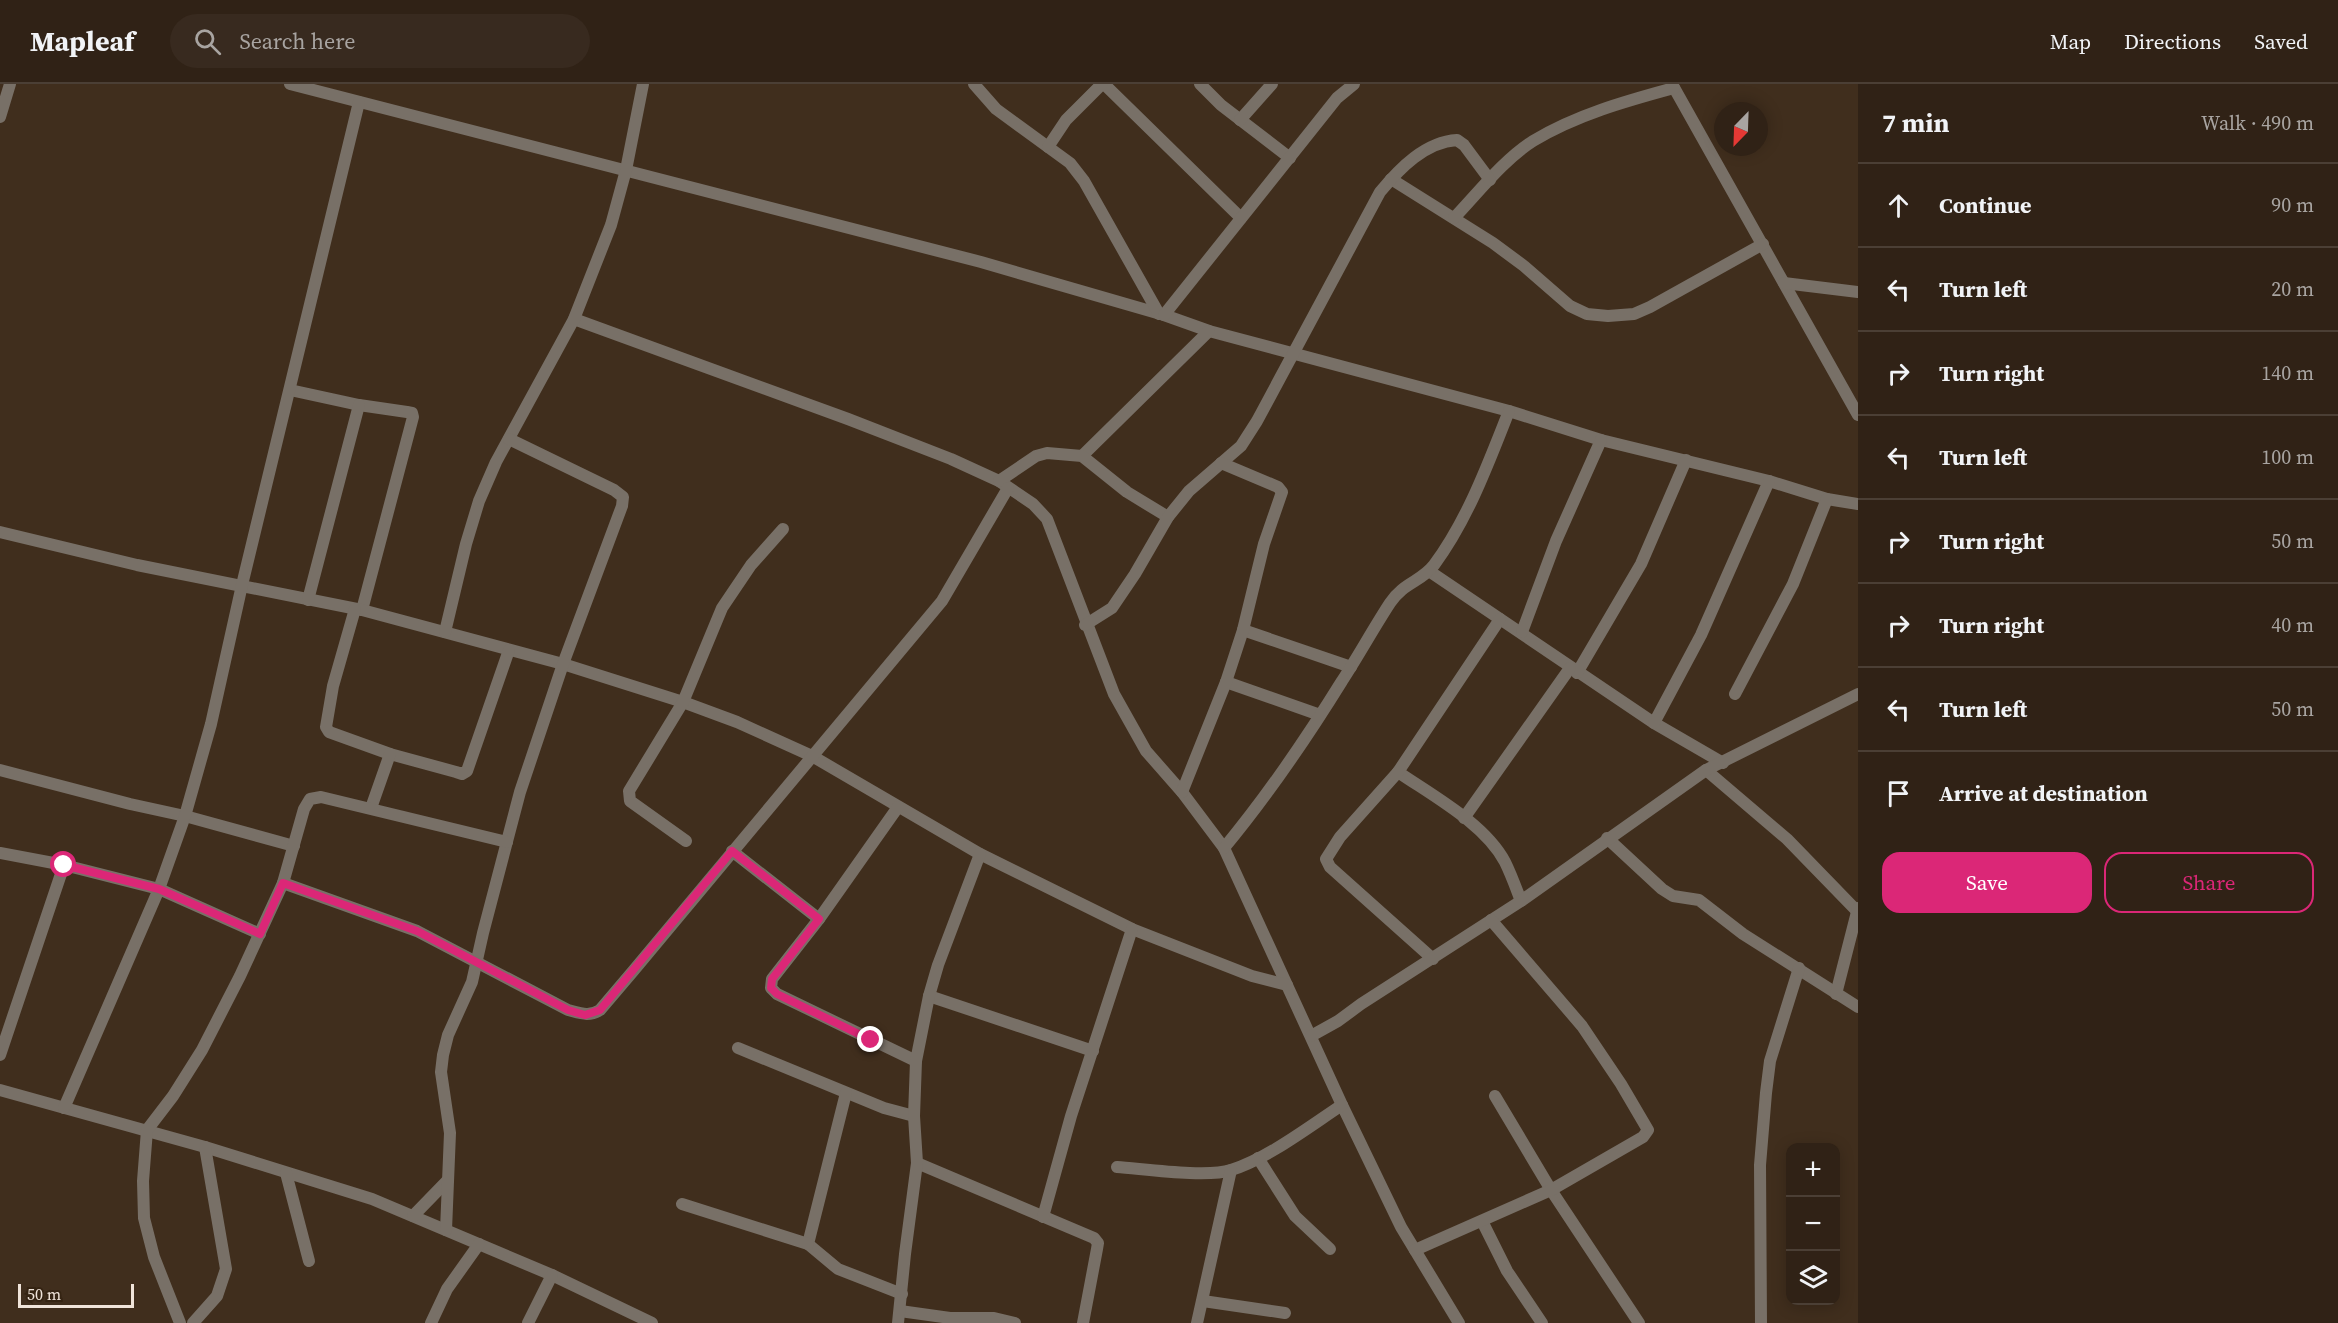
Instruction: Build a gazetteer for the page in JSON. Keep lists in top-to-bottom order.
{
  "scale_bar": "50 m",
  "north": "bottom left",
  "page": {
    "header": "Mapleaf",
    "search": "Search here",
    "nav": ["Map", "Directions", "Saved"],
    "heading": ["7 min", "Walk · 490 m"],
    "list": [
      ["Continue", "90 m"],
      ["Turn left", "20 m"],
      ["Turn right", "140 m"],
      ["Turn left", "100 m"],
      ["Turn right", "50 m"],
      ["Turn right", "40 m"],
      ["Turn left", "50 m"],
      "Arrive at destination"
    ],
    "buttons": ["Save", "Share"],
    "map_buttons": ["+", "−"],
    "scale": "50 m"
  }
}
